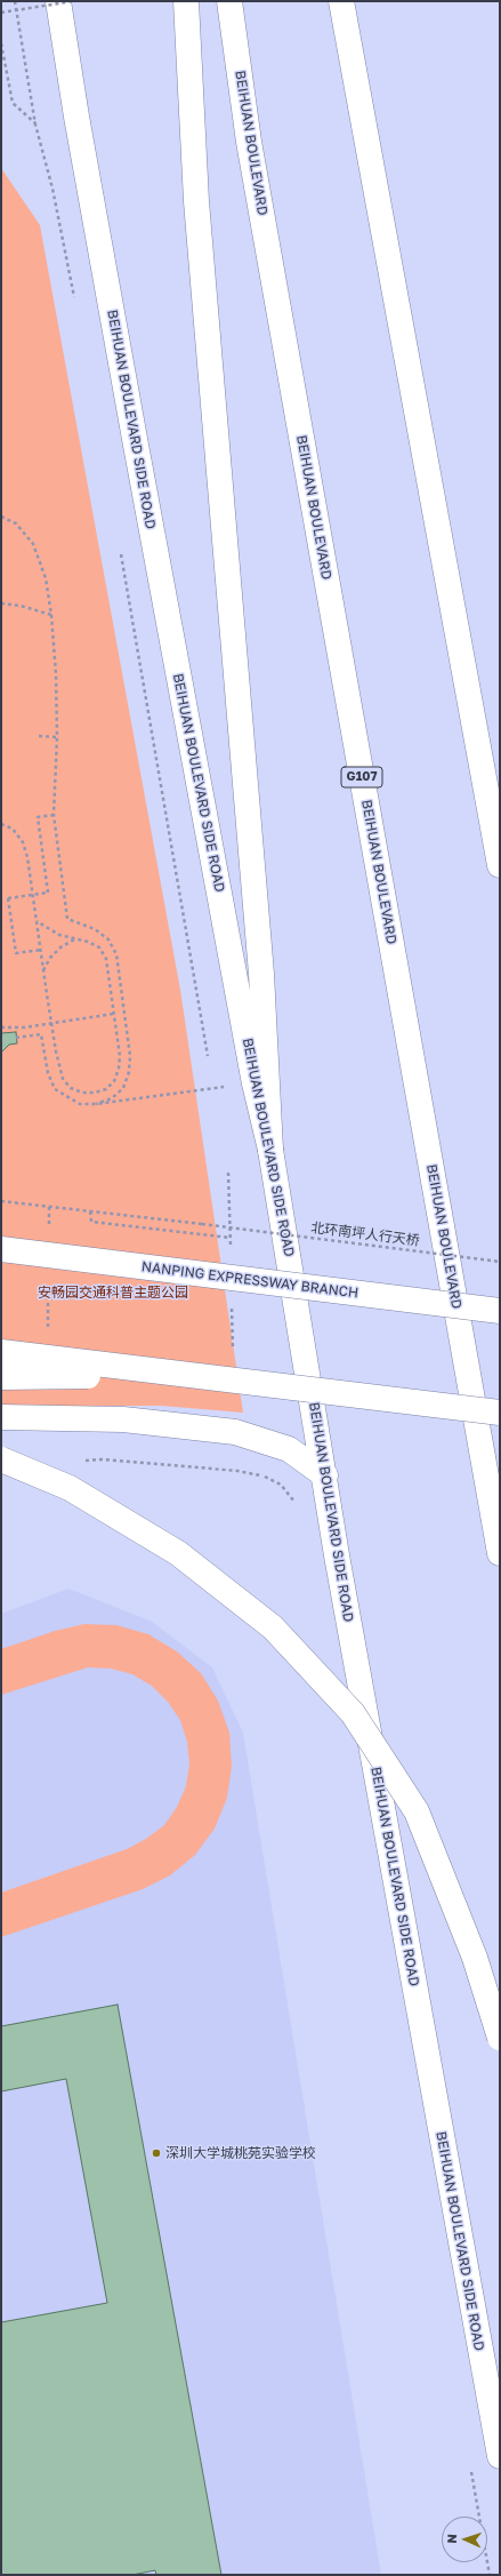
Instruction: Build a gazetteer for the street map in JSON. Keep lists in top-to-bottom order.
{
  "streets": {
    "main road": [
      "BEIHUAN BOULEVARD",
      "BEIHUAN BOULEVARD SIDE ROAD",
      "G107",
      "NANPING EXPRESSWAY BRANCH"
    ],
    "path": ["北环南坪人行天桥"]
  },
  "parks": ["安畅园交通科普主题公园"],
  "places": ["深圳大学城桃苑实验学校"],
  "north": "left"
}
